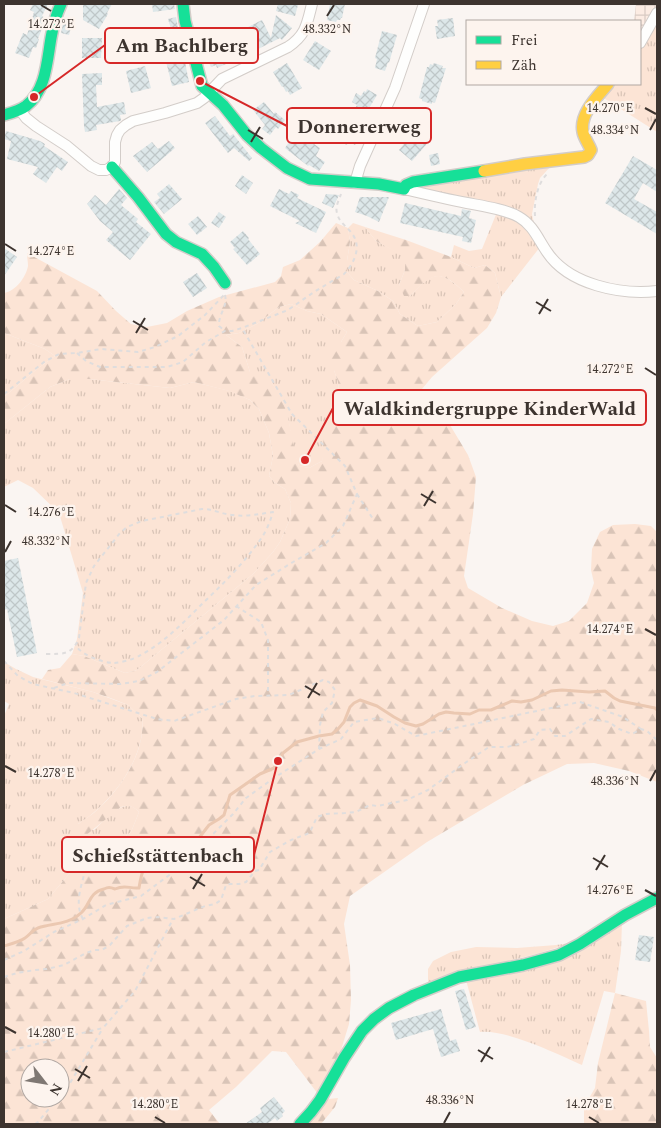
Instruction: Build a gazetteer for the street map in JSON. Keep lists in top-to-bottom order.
{
  "places": [
    "Donnererweg",
    "Am Bachlberg",
    "Waldkindergruppe KinderWald",
    "Schießstättenbach"
  ],
  "legend": ["Frei", "Zäh"],
  "north": "bottom right",
  "coordinates": [
    "14.272°E",
    "48.332°N",
    "14.270°E",
    "48.334°N",
    "14.274°E",
    "14.276°E",
    "14.278°E",
    "48.336°N",
    "14.280°E"
  ]
}
